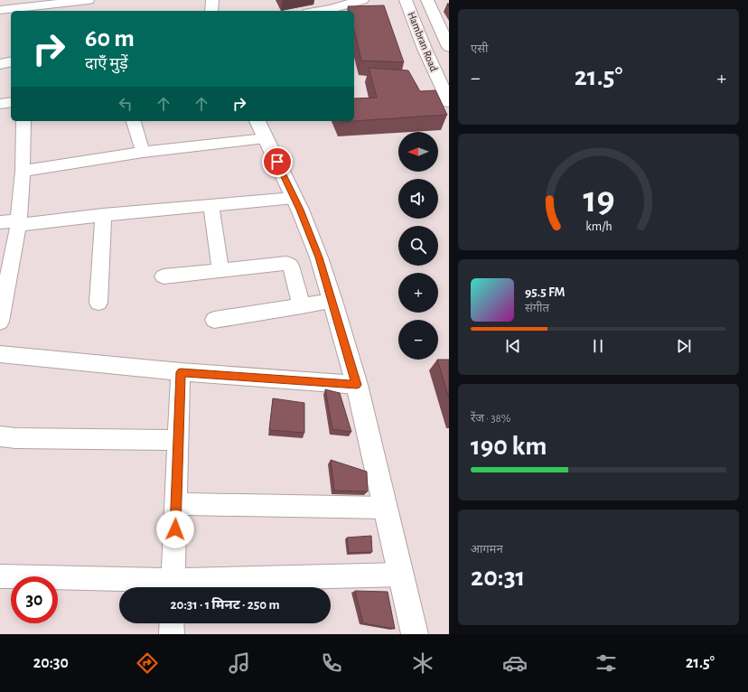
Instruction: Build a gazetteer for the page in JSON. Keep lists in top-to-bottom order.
{
  "streets": {
    "street": ["Hambran Road"]
  },
  "north": "left",
  "page": {
    "tile": [
      "एसी",
      ["रेंज · 38%", "190 km"],
      ["आगमन", "20:31"]
    ],
    "turn": ["60 m", "दाएँ मुड़ें"],
    "heat": ["−", "21.5°", "+"],
    "map_buttons": ["+", "−"],
    "song": ["95.5 FM", "संगीत"],
    "limit": "30",
    "trip": "20:31 · 1 मिनट · 250 m",
    "tabs": ["20:30", "21.5°"],
    "gauge": ["19", "km/h"]
  }
}
